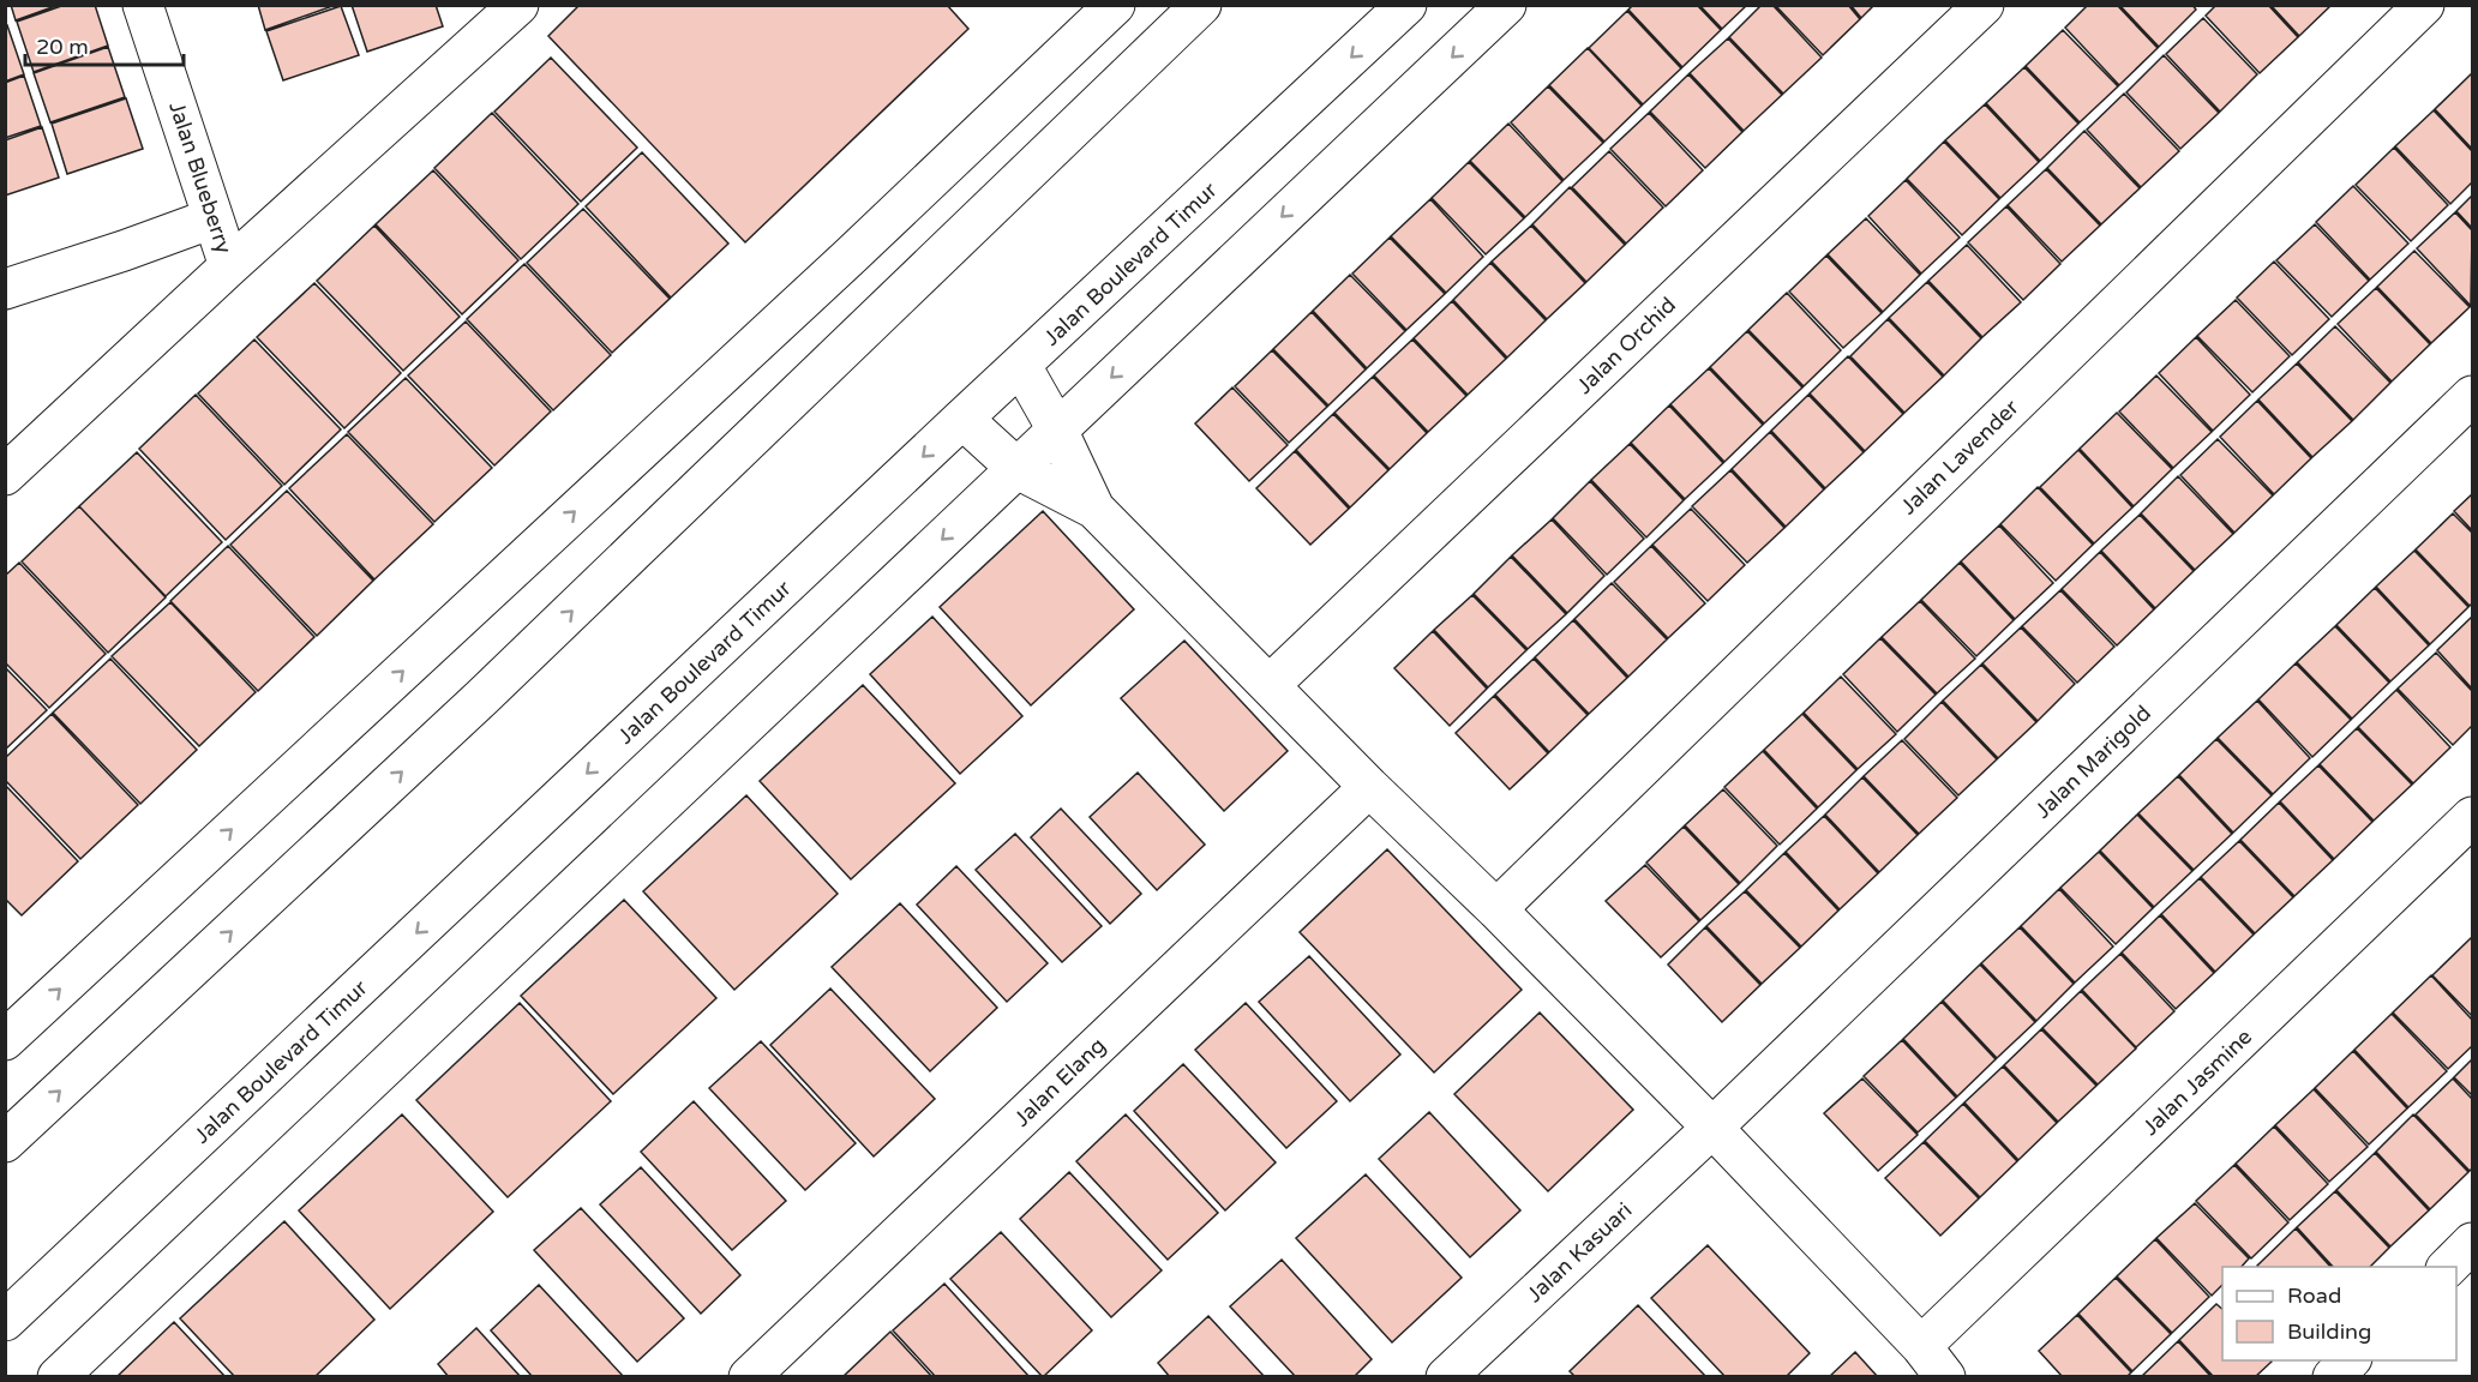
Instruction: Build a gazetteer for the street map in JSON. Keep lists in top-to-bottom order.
{
  "streets": {
    "street": [
      "Jalan Blueberry",
      "Jalan Boulevard Timur",
      "Jalan Orchid",
      "Jalan Lavender",
      "Jalan Marigold",
      "Jalan Elang",
      "Jalan Jasmine",
      "Jalan Kasuari"
    ]
  },
  "crossings": [
    ["Jalan Marigold", "Jalan Kasuari"]
  ],
  "legend": ["Road", "Building"],
  "scale_bar": "20 m"
}
